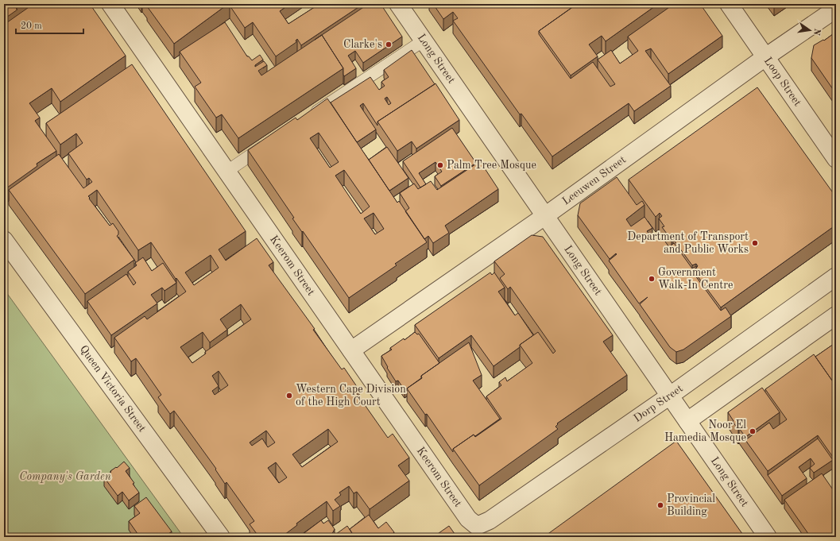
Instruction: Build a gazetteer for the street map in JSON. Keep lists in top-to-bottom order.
{
  "streets": {
    "street": [
      "Long Street",
      "Loop Street",
      "Leeuwen Street",
      "Keerom Street",
      "Queen Victoria Street",
      "Dorp Street"
    ]
  },
  "crossings": [
    ["Long Street", "Leeuwen Street"],
    ["Long Street", "Dorp Street"],
    ["Loop Street", "Leeuwen Street"],
    ["Leeuwen Street", "Keerom Street"],
    ["Keerom Street", "Dorp Street"]
  ],
  "parks": ["Company's Garden"],
  "places": [
    "Clarke's",
    "Palm Tree Mosque",
    "Department of Transport and Public Works",
    "Government Walk-In Centre",
    "Western Cape Division of the High Court",
    "Noor El Hamedia Mosque",
    "Provincial Building"
  ],
  "scale_bar": "20 m",
  "north": "right"
}
